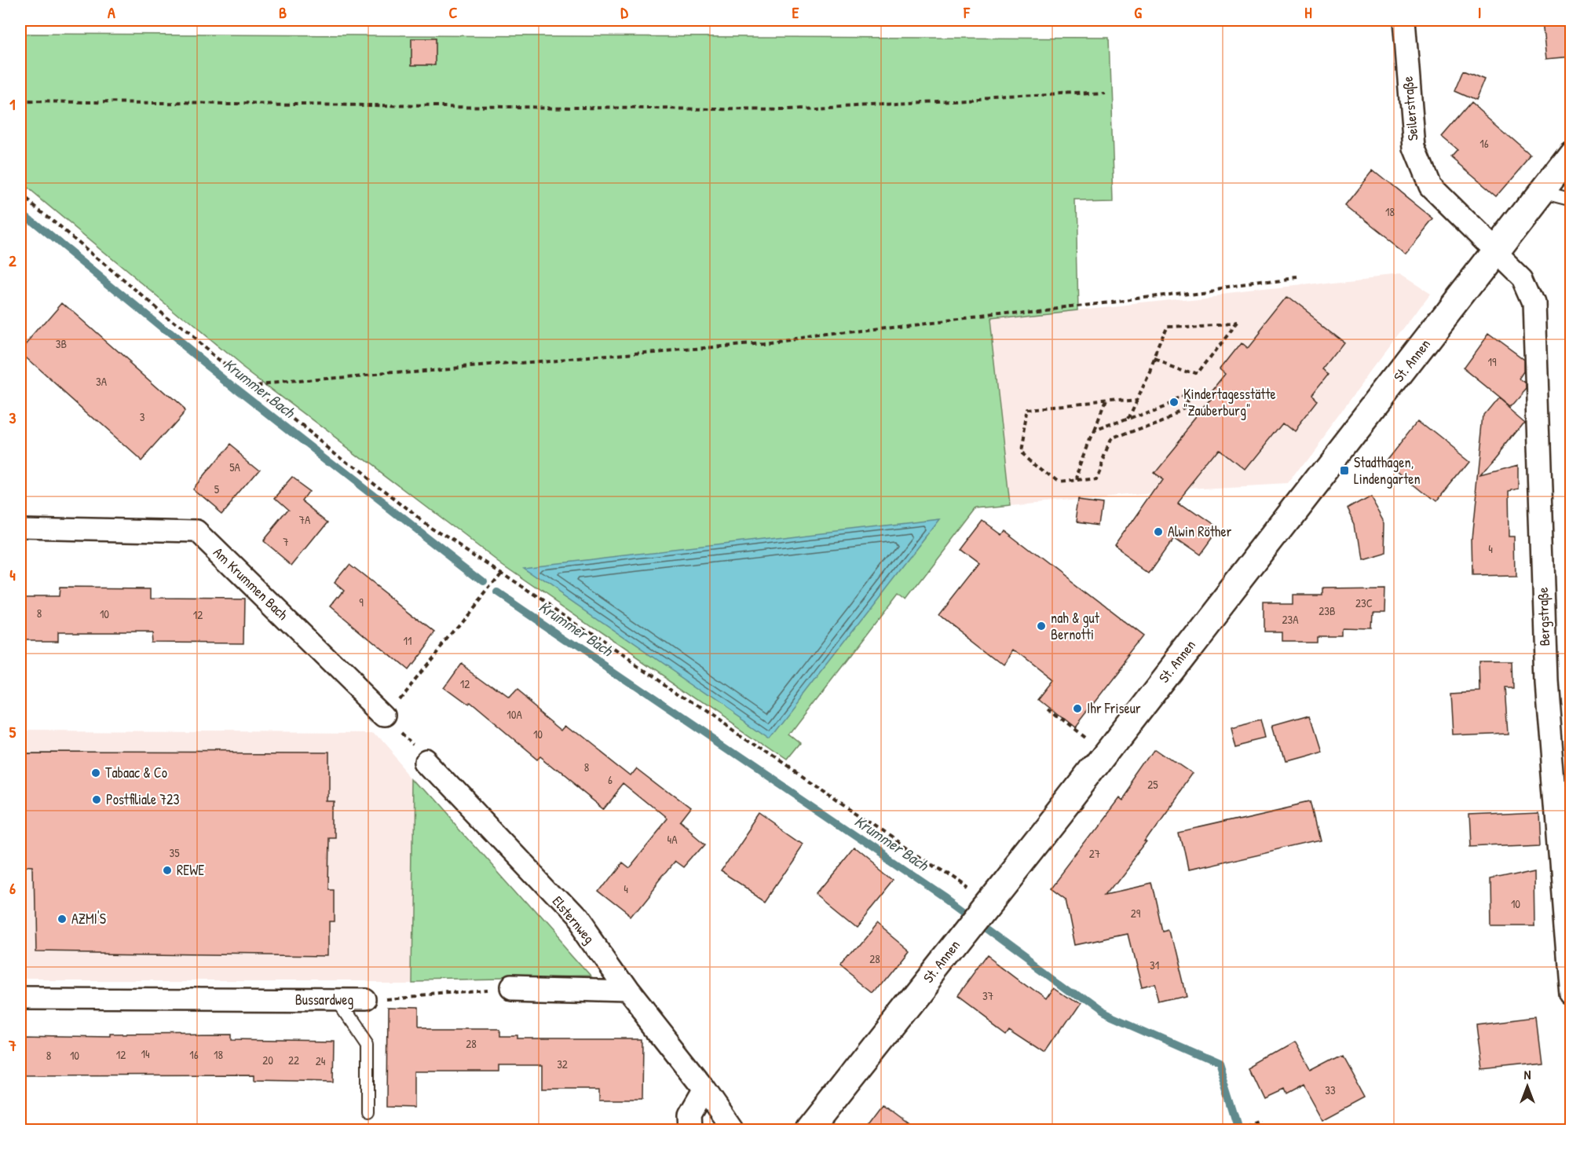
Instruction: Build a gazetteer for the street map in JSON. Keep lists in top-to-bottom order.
{
  "streets": {
    "main road": ["St. Annen"],
    "street": [
      "Seilerstraße",
      "Am Krummen Bach",
      "Bergstraße",
      "Elsternweg",
      "Bussardweg"
    ]
  },
  "crossings": [
    ["Seilerstraße", "St. Annen"],
    ["Seilerstraße", "Bergstraße"],
    ["St. Annen", "Bergstraße"]
  ],
  "water": ["Krummer Bach"],
  "places": {
    "other": [
      "Kindertagesstätte \"Zauberburg\"",
      "Alwin Röther",
      "nah & gut Bernotti",
      "Ihr Friseur",
      "Tabaac & Co",
      "Postfiliale 723",
      "REWE",
      "AZMI'S"
    ],
    "transit": ["Stadthagen, Lindengarten"]
  },
  "house_numbers": [
    "16",
    "18",
    "3B",
    "19",
    "3A",
    "3",
    "5A",
    "5",
    "7A",
    "7",
    "4",
    "9",
    "23C",
    "23B",
    "8",
    "10",
    "12",
    "23A",
    "11",
    "12",
    "10A",
    "10",
    "8",
    "6",
    "25",
    "4A",
    "35",
    "27",
    "4",
    "10",
    "29",
    "28",
    "31",
    "37",
    "28",
    "14",
    "12",
    "16",
    "18",
    "8",
    "10",
    "20",
    "22",
    "24",
    "32",
    "33"
  ],
  "north": "top",
  "grid": {
    "columns": [
      "A",
      "B",
      "C",
      "D",
      "E",
      "F",
      "G",
      "H",
      "I"
    ],
    "rows": [
      "1",
      "2",
      "3",
      "4",
      "5",
      "6",
      "7"
    ]
  }
}
